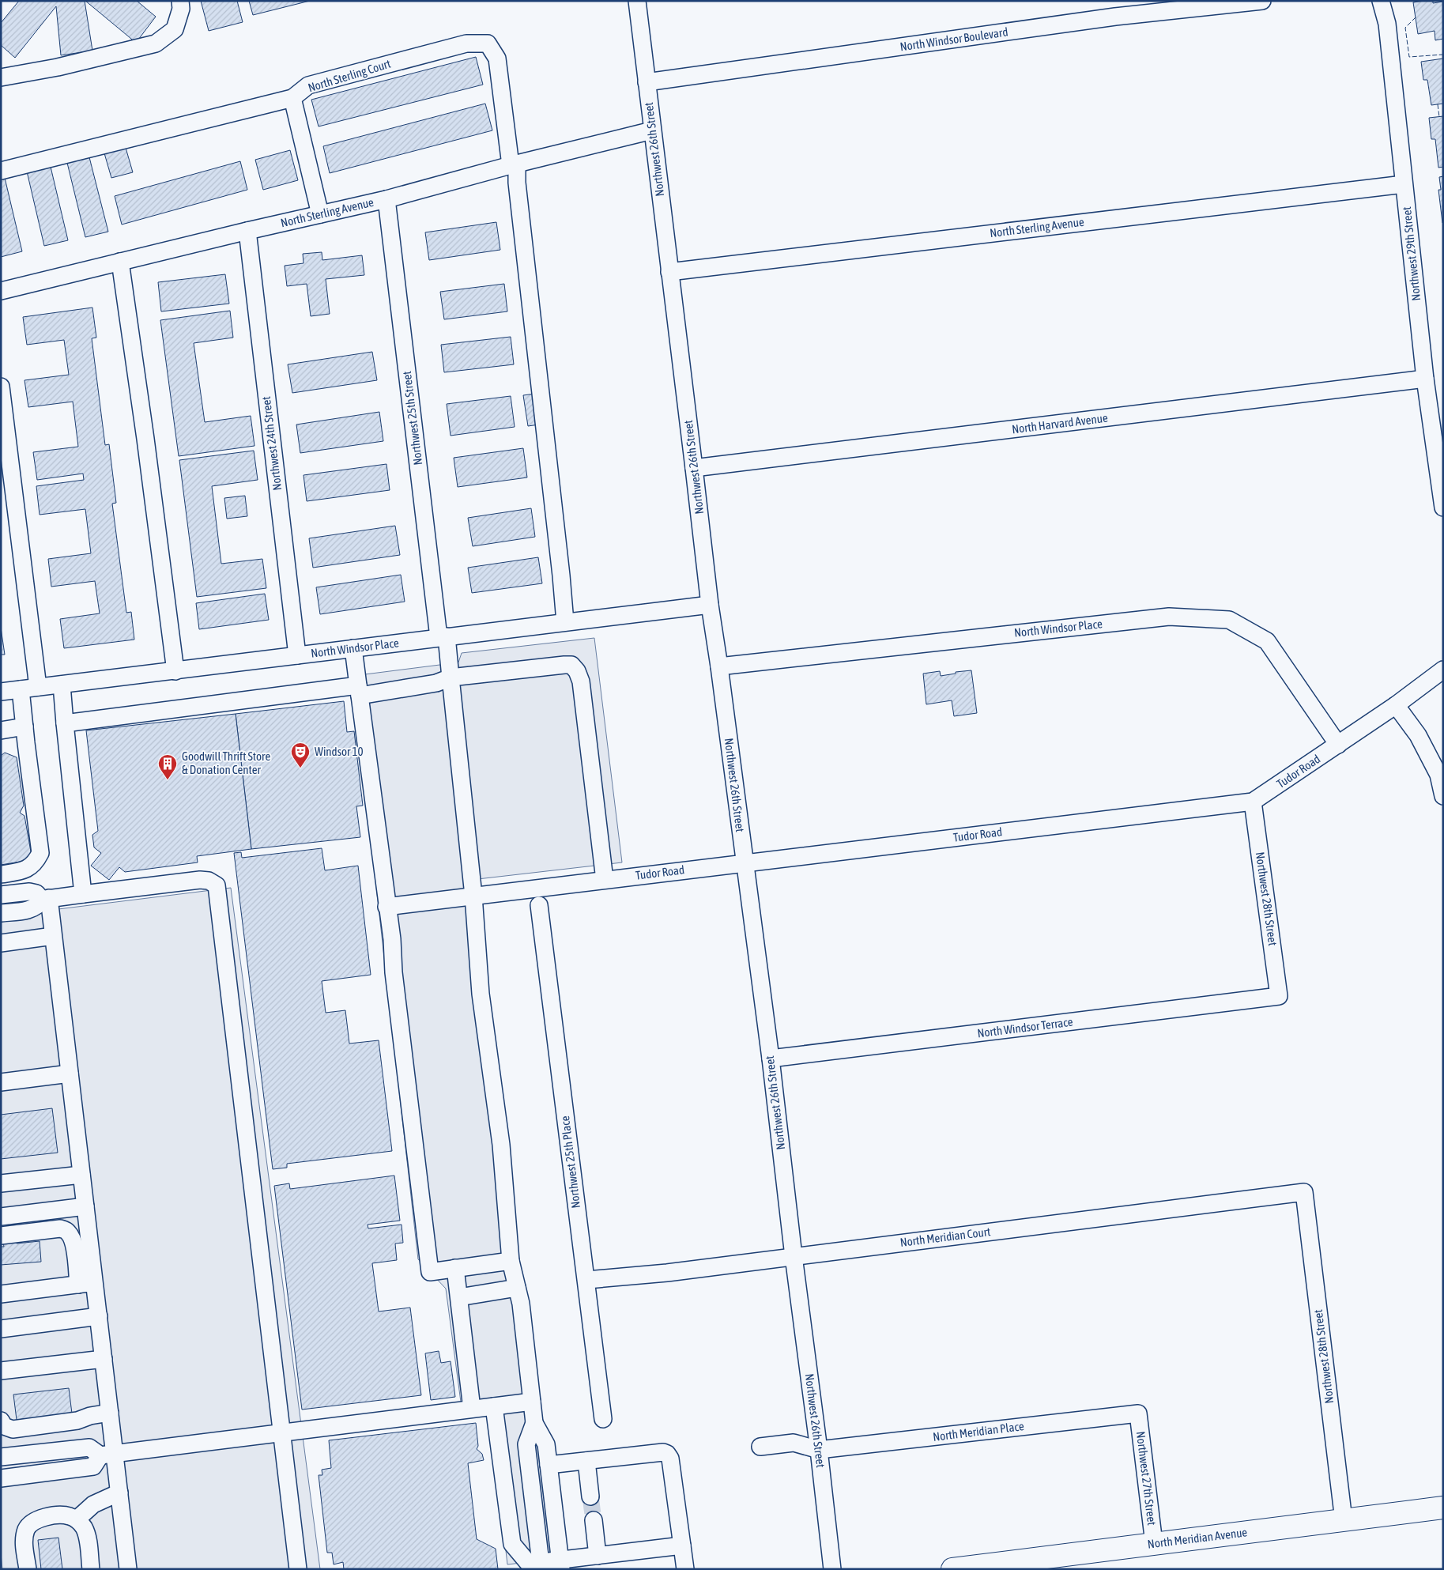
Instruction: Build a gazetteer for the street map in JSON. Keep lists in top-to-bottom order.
{
  "streets": {
    "main road": ["North Meridian Avenue"],
    "street": [
      "North Windsor Boulevard",
      "North Sterling Court",
      "Northwest 26th Street",
      "North Sterling Avenue",
      "Northwest 29th Street",
      "Northwest 25th Street",
      "North Harvard Avenue",
      "Northwest 24th Street",
      "North Windsor Place",
      "Tudor Road",
      "Northwest 28th Street",
      "North Windsor Terrace",
      "Northwest 25th Place",
      "North Meridian Court",
      "North Meridian Place",
      "Northwest 27th Street"
    ]
  },
  "crossings": [
    ["North Windsor Boulevard", "Northwest 26th Street"],
    ["North Sterling Court", "North Sterling Avenue"],
    ["Northwest 26th Street", "North Sterling Avenue"],
    ["Northwest 26th Street", "North Harvard Avenue"],
    ["Northwest 26th Street", "North Windsor Place"],
    ["Northwest 26th Street", "Tudor Road"],
    ["Northwest 26th Street", "North Windsor Terrace"],
    ["Northwest 26th Street", "North Meridian Court"],
    ["Northwest 26th Street", "North Meridian Place"],
    ["North Sterling Avenue", "Northwest 29th Street"],
    ["North Sterling Avenue", "Northwest 25th Street"],
    ["North Sterling Avenue", "Northwest 24th Street"],
    ["Northwest 29th Street", "North Harvard Avenue"],
    ["Northwest 25th Street", "North Windsor Place"],
    ["Northwest 25th Street", "Tudor Road"],
    ["Northwest 24th Street", "North Windsor Place"],
    ["North Windsor Place", "Tudor Road"],
    ["Tudor Road", "Northwest 28th Street"],
    ["Northwest 28th Street", "North Windsor Terrace"],
    ["Northwest 28th Street", "North Meridian Court"],
    ["Northwest 28th Street", "North Meridian Avenue"],
    ["Northwest 25th Place", "North Meridian Court"],
    ["North Meridian Place", "Northwest 27th Street"],
    ["Northwest 27th Street", "North Meridian Avenue"]
  ],
  "places": {
    "theatre": ["Windsor 10"],
    "building": ["Goodwill Thrift Store & Donation Center"]
  }
}
